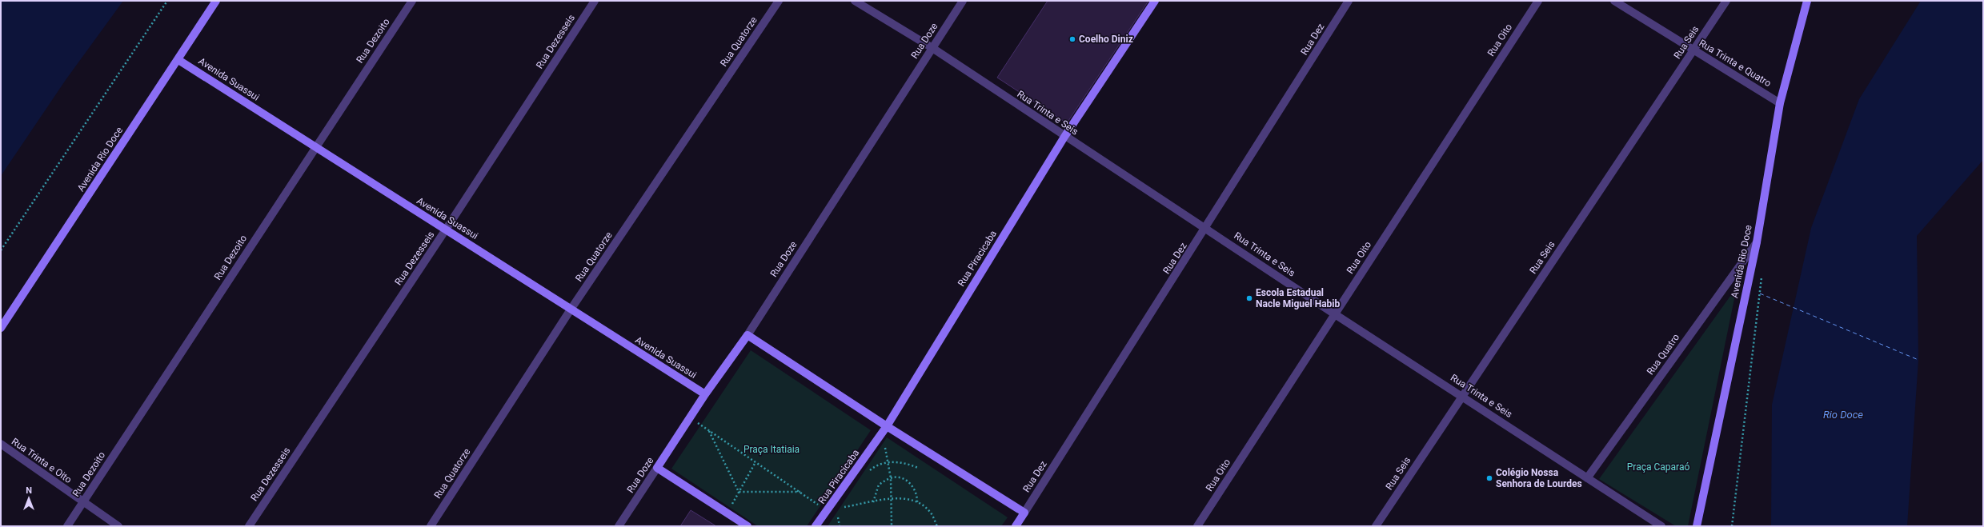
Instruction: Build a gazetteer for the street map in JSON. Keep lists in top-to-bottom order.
{
  "streets": {
    "street": [
      "Rua Dez",
      "Rua Oito",
      "Rua Dezoito",
      "Rua Doze",
      "Rua Dezesseis",
      "Rua Quatorze",
      "Rua Seis",
      "Rua Trinta e Quatro",
      "Avenida Suassui",
      "Rua Trinta e Seis",
      "Avenida Rio Doce",
      "Rua Piracicaba",
      "Rua Quatro",
      "Rua Trinta e Oito"
    ]
  },
  "crossings": [
    ["Rua Dez", "Rua Trinta e Seis"],
    ["Rua Oito", "Rua Trinta e Seis"],
    ["Rua Dezoito", "Avenida Suassui"],
    ["Rua Dezoito", "Rua Trinta e Oito"],
    ["Rua Doze", "Avenida Suassui"],
    ["Rua Doze", "Rua Trinta e Seis"],
    ["Rua Dezesseis", "Avenida Suassui"],
    ["Rua Quatorze", "Avenida Suassui"],
    ["Rua Seis", "Rua Trinta e Quatro"],
    ["Rua Seis", "Rua Trinta e Seis"],
    ["Rua Trinta e Quatro", "Avenida Rio Doce"],
    ["Avenida Suassui", "Avenida Rio Doce"],
    ["Rua Trinta e Seis", "Rua Piracicaba"],
    ["Rua Trinta e Seis", "Rua Quatro"],
    ["Avenida Rio Doce", "Rua Quatro"]
  ],
  "water": ["Rio Doce"],
  "parks": ["Praça Itatiaia", "Praça Caparaó"],
  "places": ["Coelho Diniz", "Escola Estadual Nacle Miguel Habib", "Colégio Nossa Senhora de Lourdes"],
  "north": "top"
}
